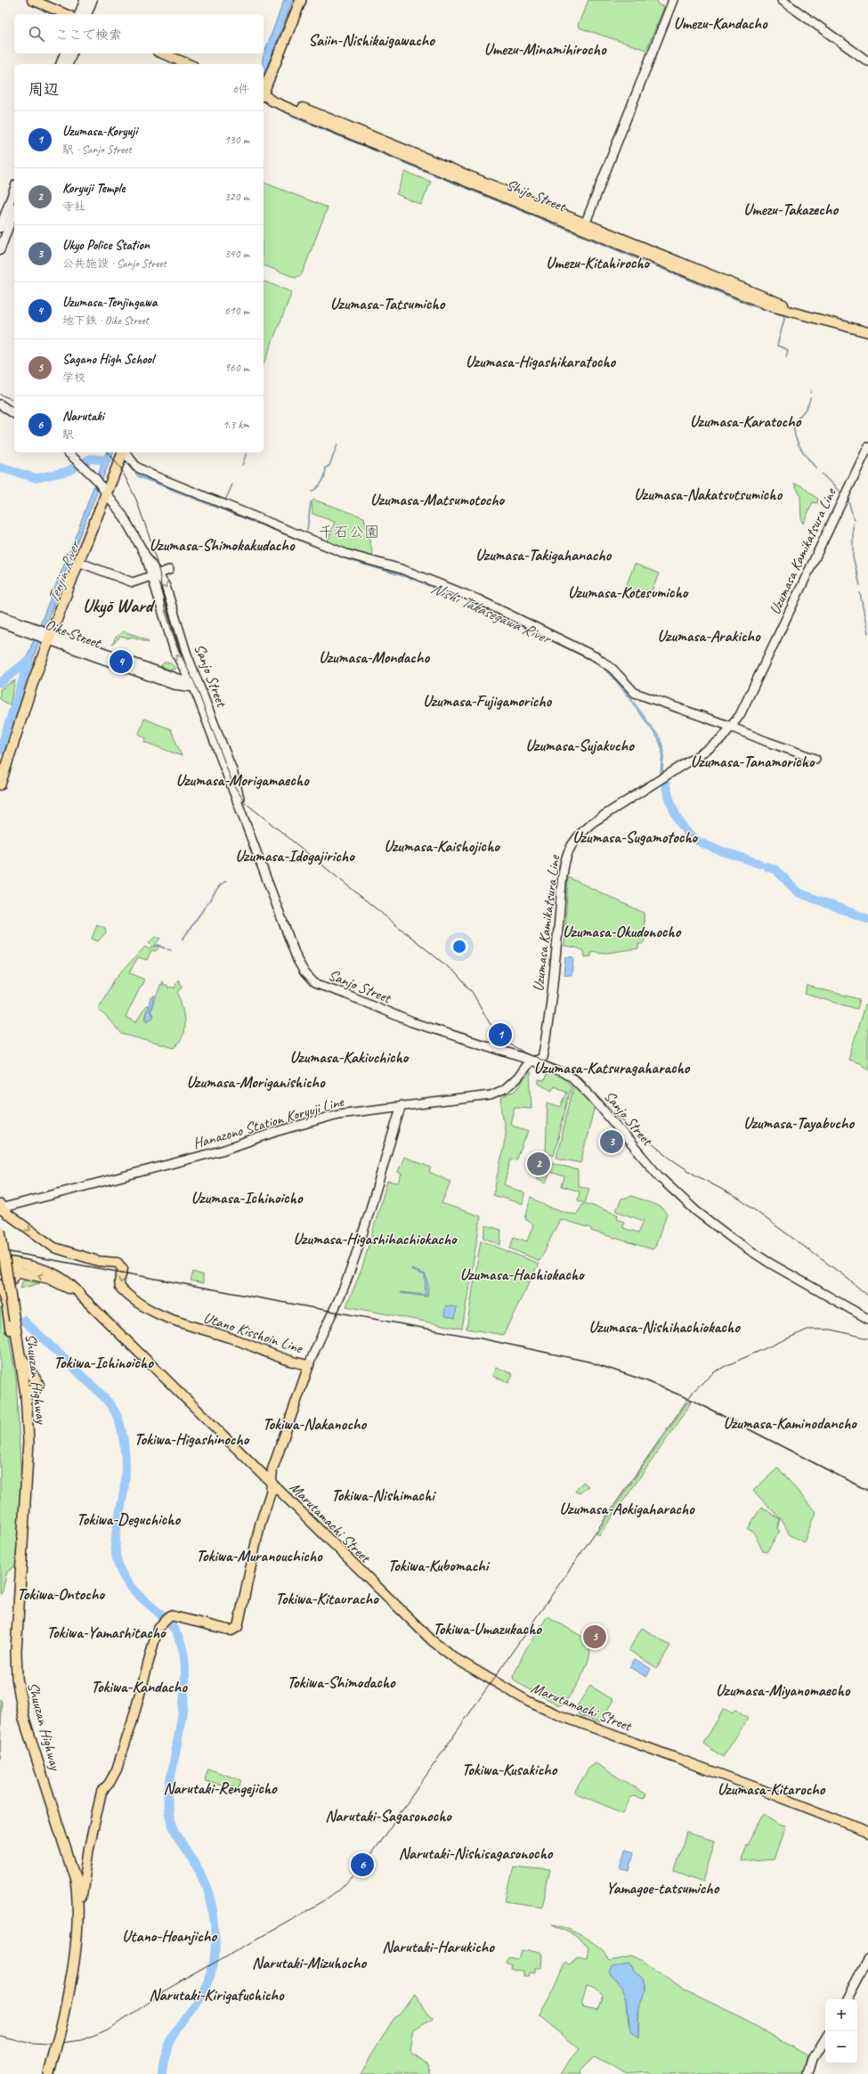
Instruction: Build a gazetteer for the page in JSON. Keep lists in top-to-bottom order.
{
  "streets": {
    "highway": ["Shuuzan Highway"],
    "main road": [
      "Shijo Street",
      "Uzumasa Kamikatsura Line",
      "Oike Street",
      "Sanjo Street",
      "Hanazono Station Koryuji Line",
      "Utano Kisshoin Line",
      "Marutamachi Street"
    ]
  },
  "crossings": [
    ["Uzumasa Kamikatsura Line", "Sanjo Street"],
    ["Uzumasa Kamikatsura Line", "Hanazono Station Koryuji Line"],
    ["Oike Street", "Sanjo Street"],
    ["Sanjo Street", "Hanazono Station Koryuji Line"],
    ["Hanazono Station Koryuji Line", "Utano Kisshoin Line"],
    ["Utano Kisshoin Line", "Shuuzan Highway"],
    ["Utano Kisshoin Line", "Marutamachi Street"]
  ],
  "districts": [
    "Umezu-Kandacho",
    "Saiin-Nishikaigawacho",
    "Umezu-Minamihirocho",
    "Umezu-Takazecho",
    "Umezu-Kitahirocho",
    "Uzumasa-Tatsumicho",
    "Uzumasa-Higashikaratocho",
    "Uzumasa-Karatocho",
    "Uzumasa-Nakatsutsumicho",
    "Uzumasa-Matsumotocho",
    "Uzumasa-Shimokakudacho",
    "Uzumasa-Takigahanacho",
    "Uzumasa-Kotesumicho",
    "Ukyō Ward",
    "Uzumasa-Arakicho",
    "Uzumasa-Mondacho",
    "Uzumasa-Fujigamoricho",
    "Uzumasa-Sujakucho",
    "Uzumasa-Tanamoricho",
    "Uzumasa-Morigamaecho",
    "Uzumasa-Sugamotocho",
    "Uzumasa-Kaishojicho",
    "Uzumasa-Idogajiricho",
    "Uzumasa-Okudonocho",
    "Uzumasa-Kakiuchicho",
    "Uzumasa-Katsuragaharacho",
    "Uzumasa-Moriganishicho",
    "Uzumasa-Tayabucho",
    "Uzumasa-Ichinoicho",
    "Uzumasa-Higashihachiokacho",
    "Uzumasa-Hachiokacho",
    "Uzumasa-Nishihachiokacho",
    "Tokiwa-Ichinoicho",
    "Uzumasa-Kaminodancho",
    "Tokiwa-Nakanocho",
    "Tokiwa-Higashinocho",
    "Tokiwa-Nishimachi",
    "Uzumasa-Aokigaharacho",
    "Tokiwa-Deguchicho",
    "Tokiwa-Muranouchicho",
    "Tokiwa-Kubomachi",
    "Tokiwa-Ontocho",
    "Tokiwa-Kitauracho",
    "Tokiwa-Umazukacho",
    "Tokiwa-Yamashitacho",
    "Tokiwa-Shimodacho",
    "Tokiwa-Kandacho",
    "Uzumasa-Miyanomaecho",
    "Tokiwa-Kusakicho",
    "Narutaki-Rengejicho",
    "Uzumasa-Kitarocho",
    "Narutaki-Sagasonocho",
    "Narutaki-Nishisagasonocho",
    "Yamagoe-tatsumicho",
    "Utano-Hoanjicho",
    "Narutaki-Harukicho",
    "Narutaki-Mizuhocho",
    "Narutaki-Kirigafuchicho"
  ],
  "water": ["Tenjin River", "Nishi Takasegawa River"],
  "parks": ["千石公園"],
  "page": {
    "search": "ここで検索",
    "heading": ["周辺", "6件"],
    "list": [
      {
        "mark": "1",
        "name": "Uzumasa-Koryuji",
        "note": "駅 · Sanjo Street",
        "value": "130 m"
      },
      {
        "mark": "2",
        "name": "Koryuji Temple",
        "note": "寺社",
        "value": "320 m"
      },
      {
        "mark": "3",
        "name": "Ukyo Police Station",
        "note": "公共施設 · Sanjo Street",
        "value": "340 m"
      },
      {
        "mark": "4",
        "name": "Uzumasa-Tenjingawa",
        "note": "地下鉄 · Oike Street",
        "value": "610 m"
      },
      {
        "mark": "5",
        "name": "Sagano High School",
        "note": "学校",
        "value": "960 m"
      },
      {
        "mark": "6",
        "name": "Narutaki",
        "note": "駅",
        "value": "1.3 km"
      }
    ],
    "pins": [
      "4",
      "1",
      "3",
      "2",
      "5",
      "6"
    ],
    "map_buttons": ["+", "−"]
  }
}
